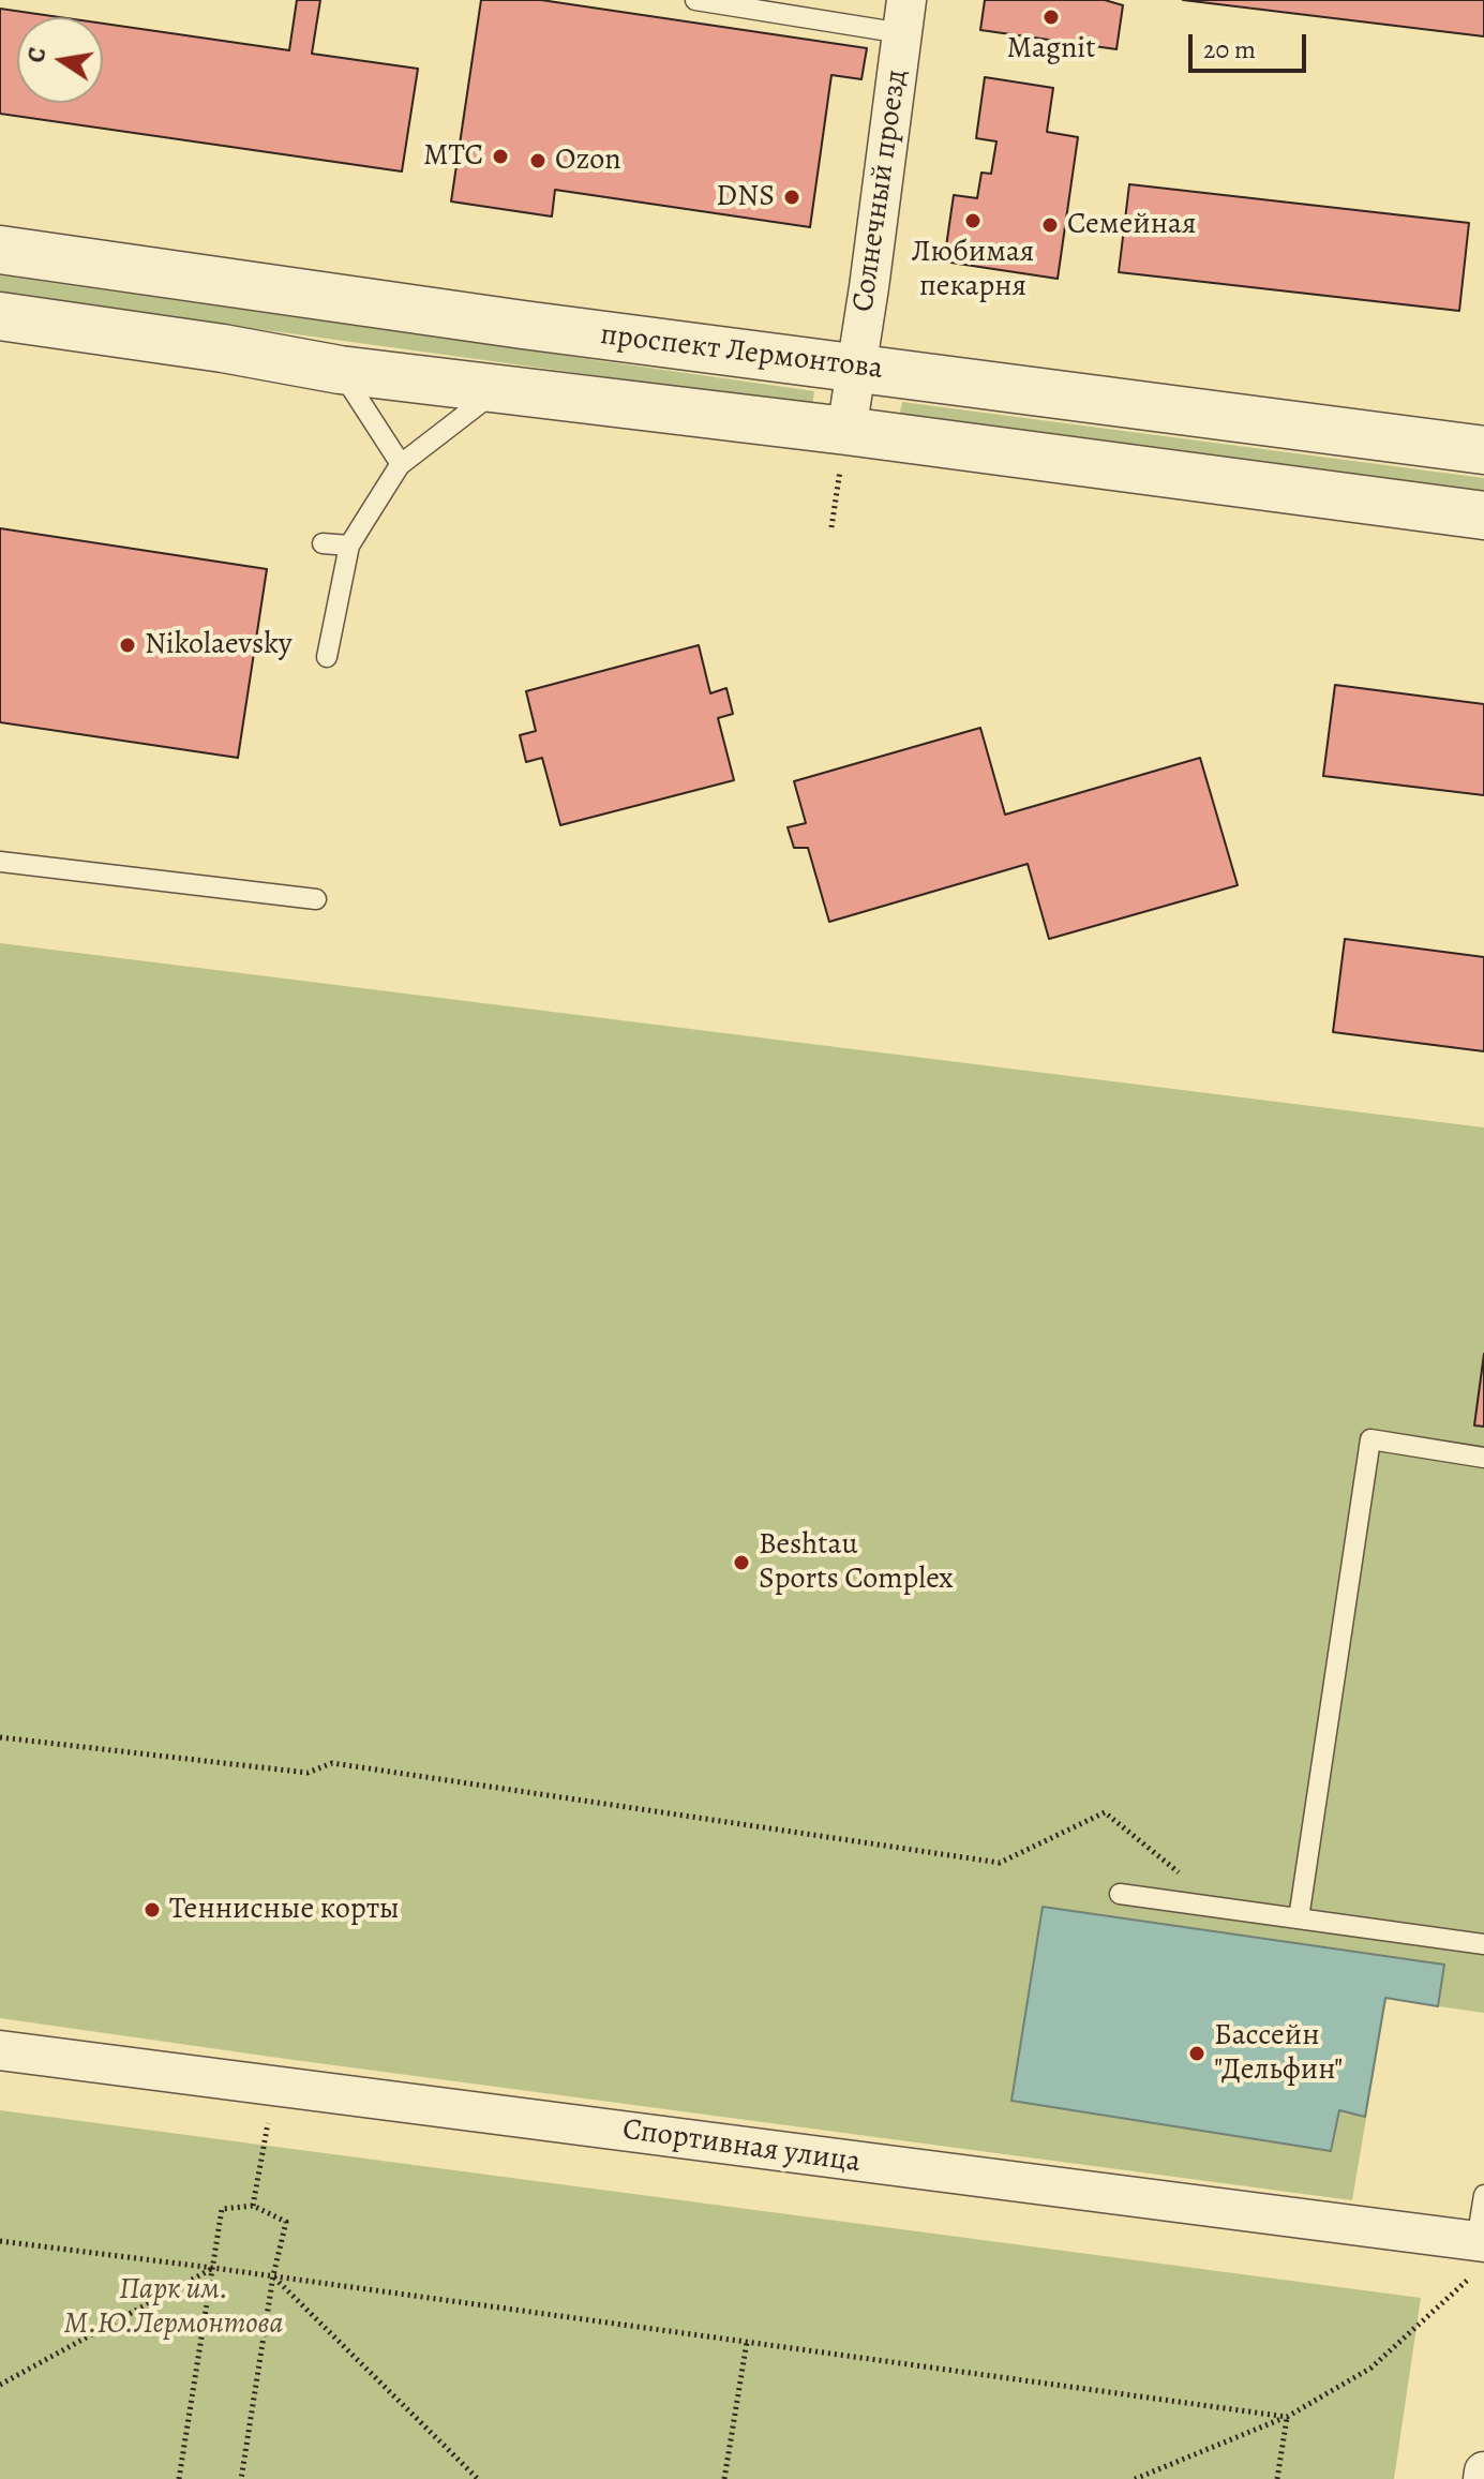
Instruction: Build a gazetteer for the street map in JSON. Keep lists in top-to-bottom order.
{
  "streets": {
    "street": ["Солнечный проезд", "проспект Лермонтова", "Спортивная улица"]
  },
  "crossings": [
    ["Солнечный проезд", "проспект Лермонтова"]
  ],
  "parks": ["Парк им. М.Ю.Лермонтова"],
  "places": [
    "Magnit",
    "МТС",
    "Ozon",
    "DNS",
    "Любимая пекарня",
    "Семейная",
    "Nikolaevsky",
    "Beshtau Sports Complex",
    "Теннисные корты",
    "Бассейн \"Дельфин\""
  ],
  "scale_bar": "20 m",
  "north": "left"
}
